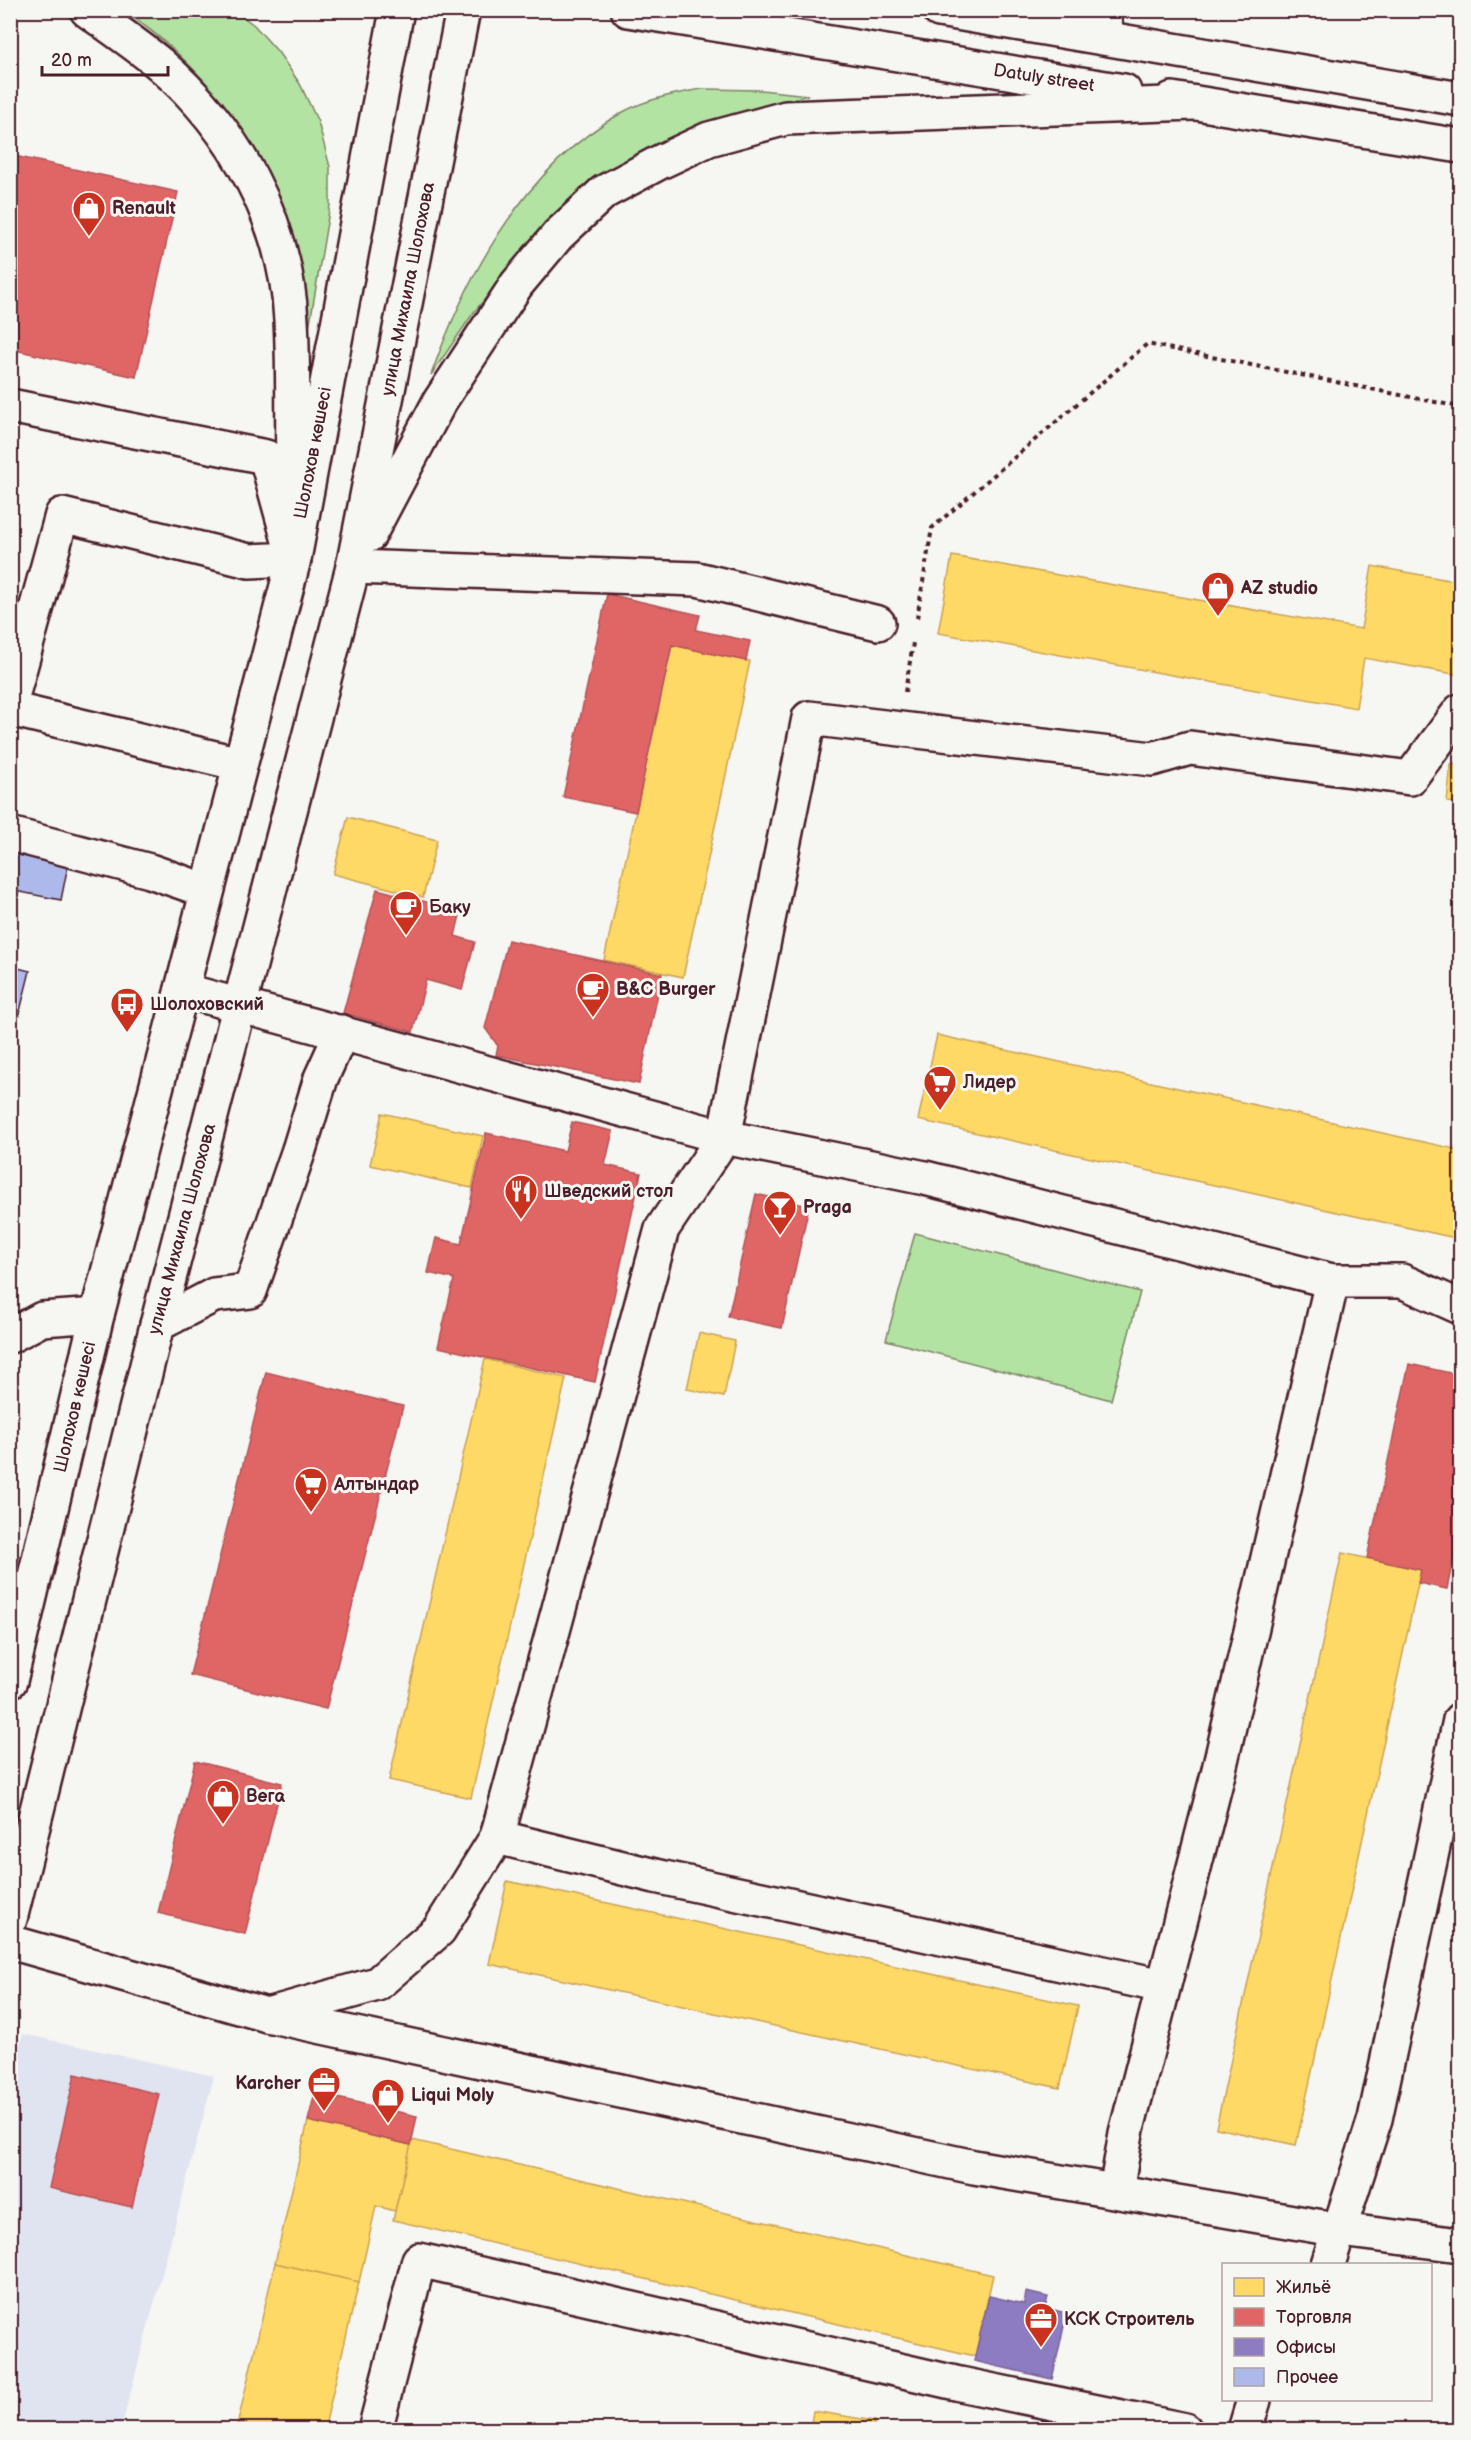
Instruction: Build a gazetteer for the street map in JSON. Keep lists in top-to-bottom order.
{
  "streets": {
    "main road": ["Datuly street", "улица Михаила Шолохова", "Шолохов көшесі"]
  },
  "places": {
    "shop": [
      "Renault",
      "AZ studio",
      "Вега",
      "Liqui Moly"
    ],
    "cafe": ["Баку", "B&C Burger"],
    "bus stop": ["Шолоховский"],
    "supermarket": ["Лидер", "Алтындар"],
    "restaurant": ["Шведский стол"],
    "bar": ["Praga"],
    "office": ["Karcher", "КСК Строитель"]
  },
  "legend": [
    "Жильё",
    "Торговля",
    "Офисы",
    "Прочее"
  ],
  "scale_bar": "20 m"
}
